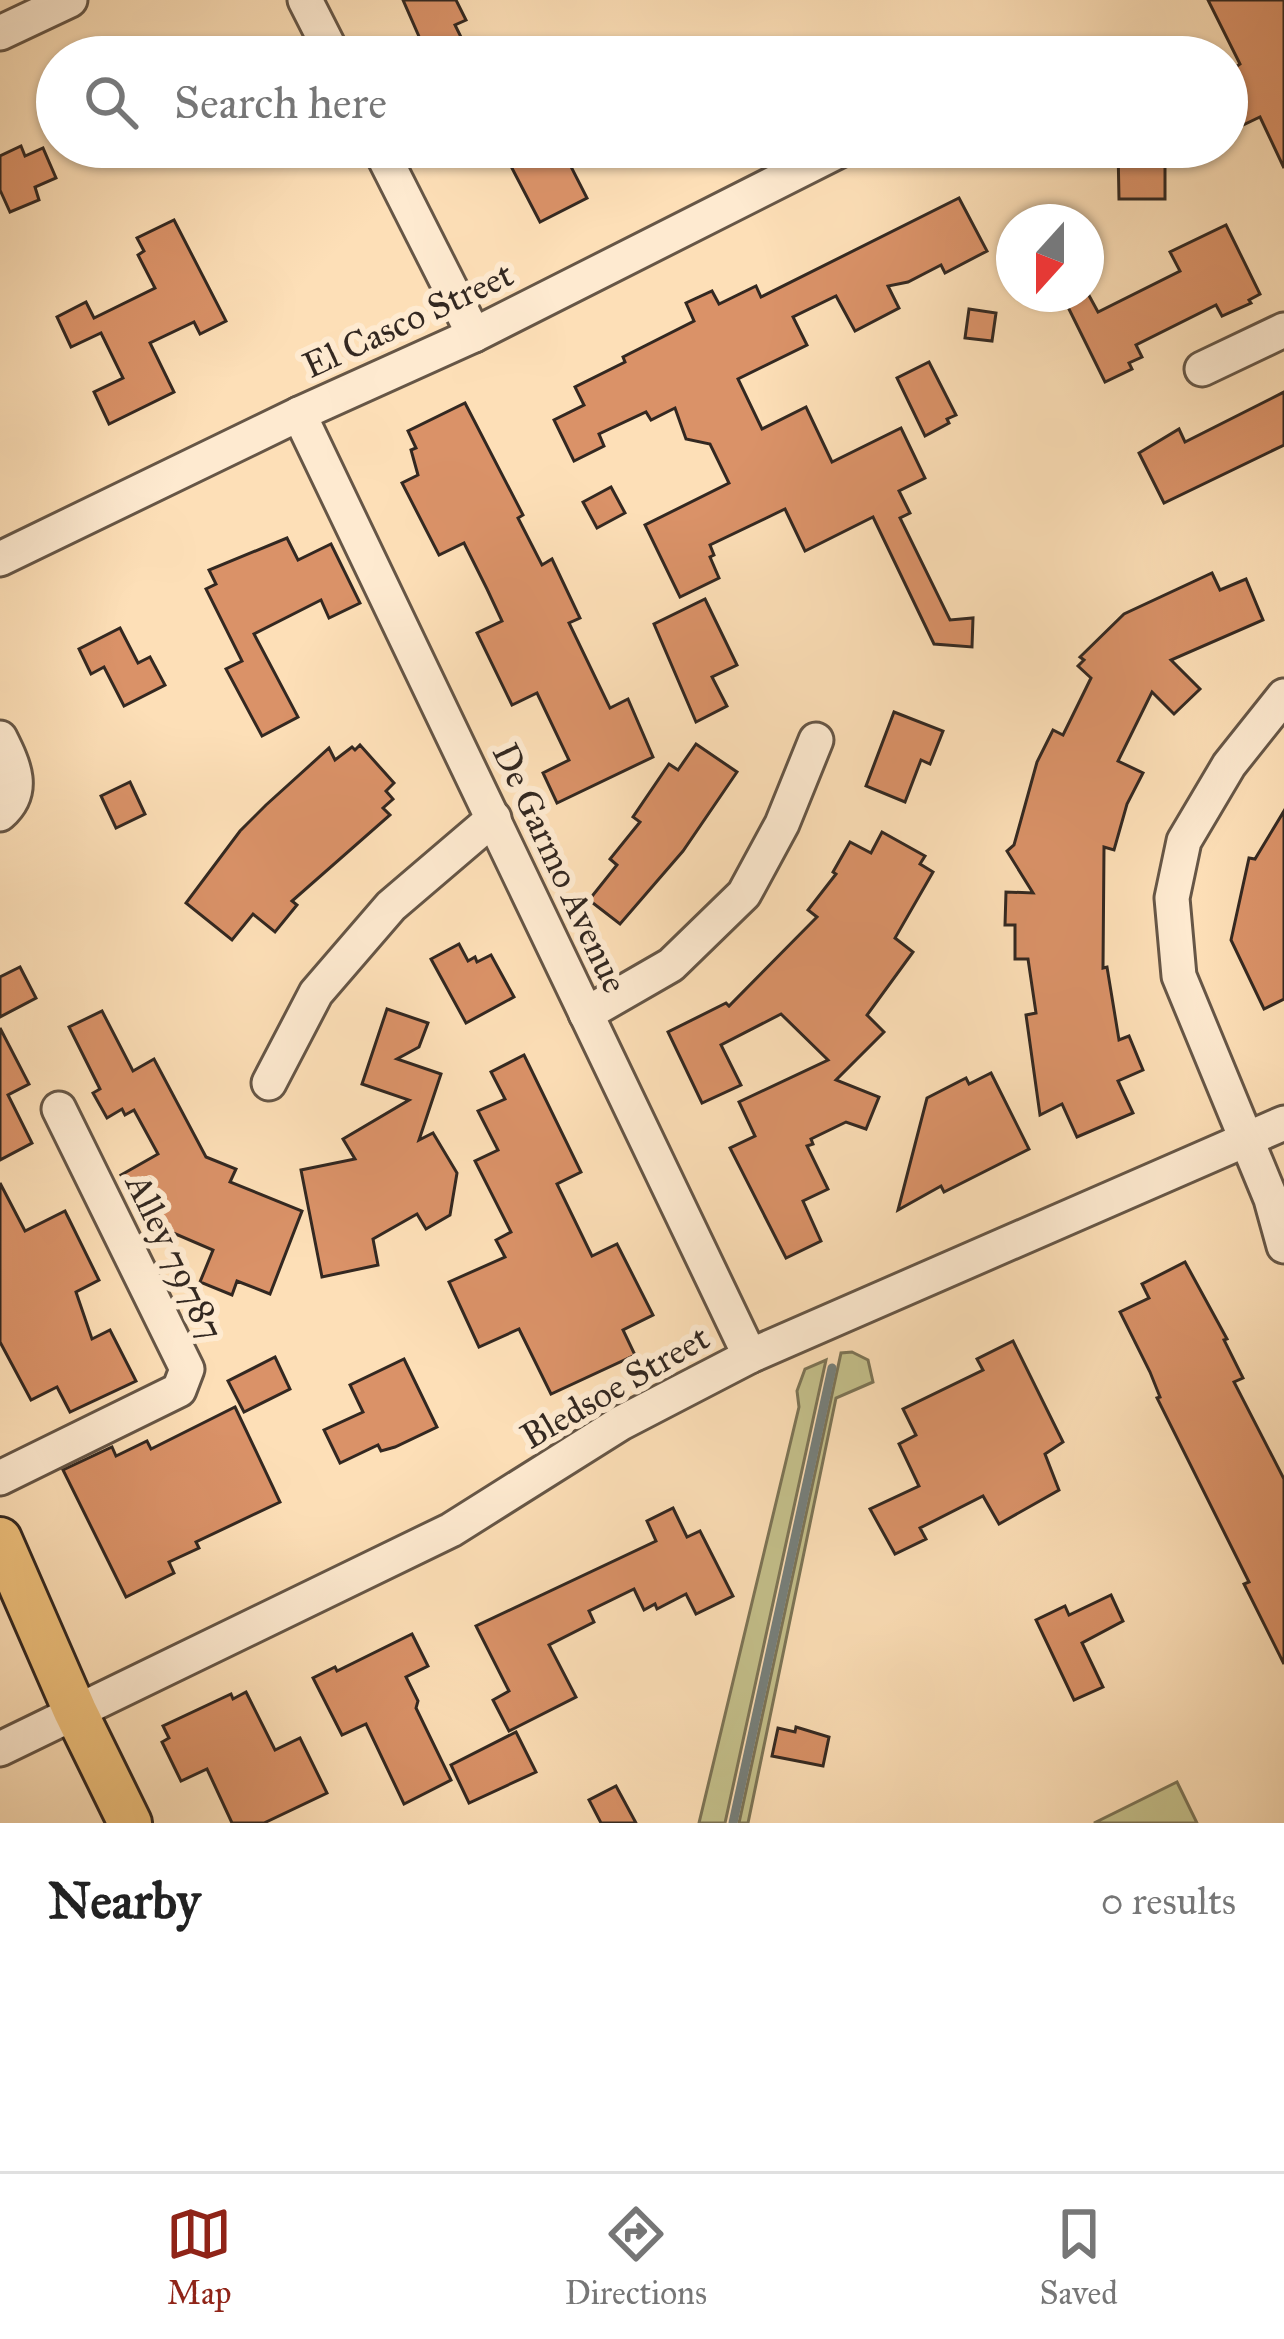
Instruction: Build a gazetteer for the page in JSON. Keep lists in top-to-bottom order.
{
  "streets": {
    "street": [
      "El Casco Street",
      "De Garmo Avenue",
      "Alley 79787",
      "Bledsoe Street"
    ]
  },
  "crossings": [
    ["El Casco Street", "De Garmo Avenue"],
    ["De Garmo Avenue", "Bledsoe Street"]
  ],
  "north": "bottom",
  "page": {
    "search": "Search here",
    "heading": ["Nearby", "0 results"],
    "nav": ["Map", "Directions", "Saved"]
  }
}
